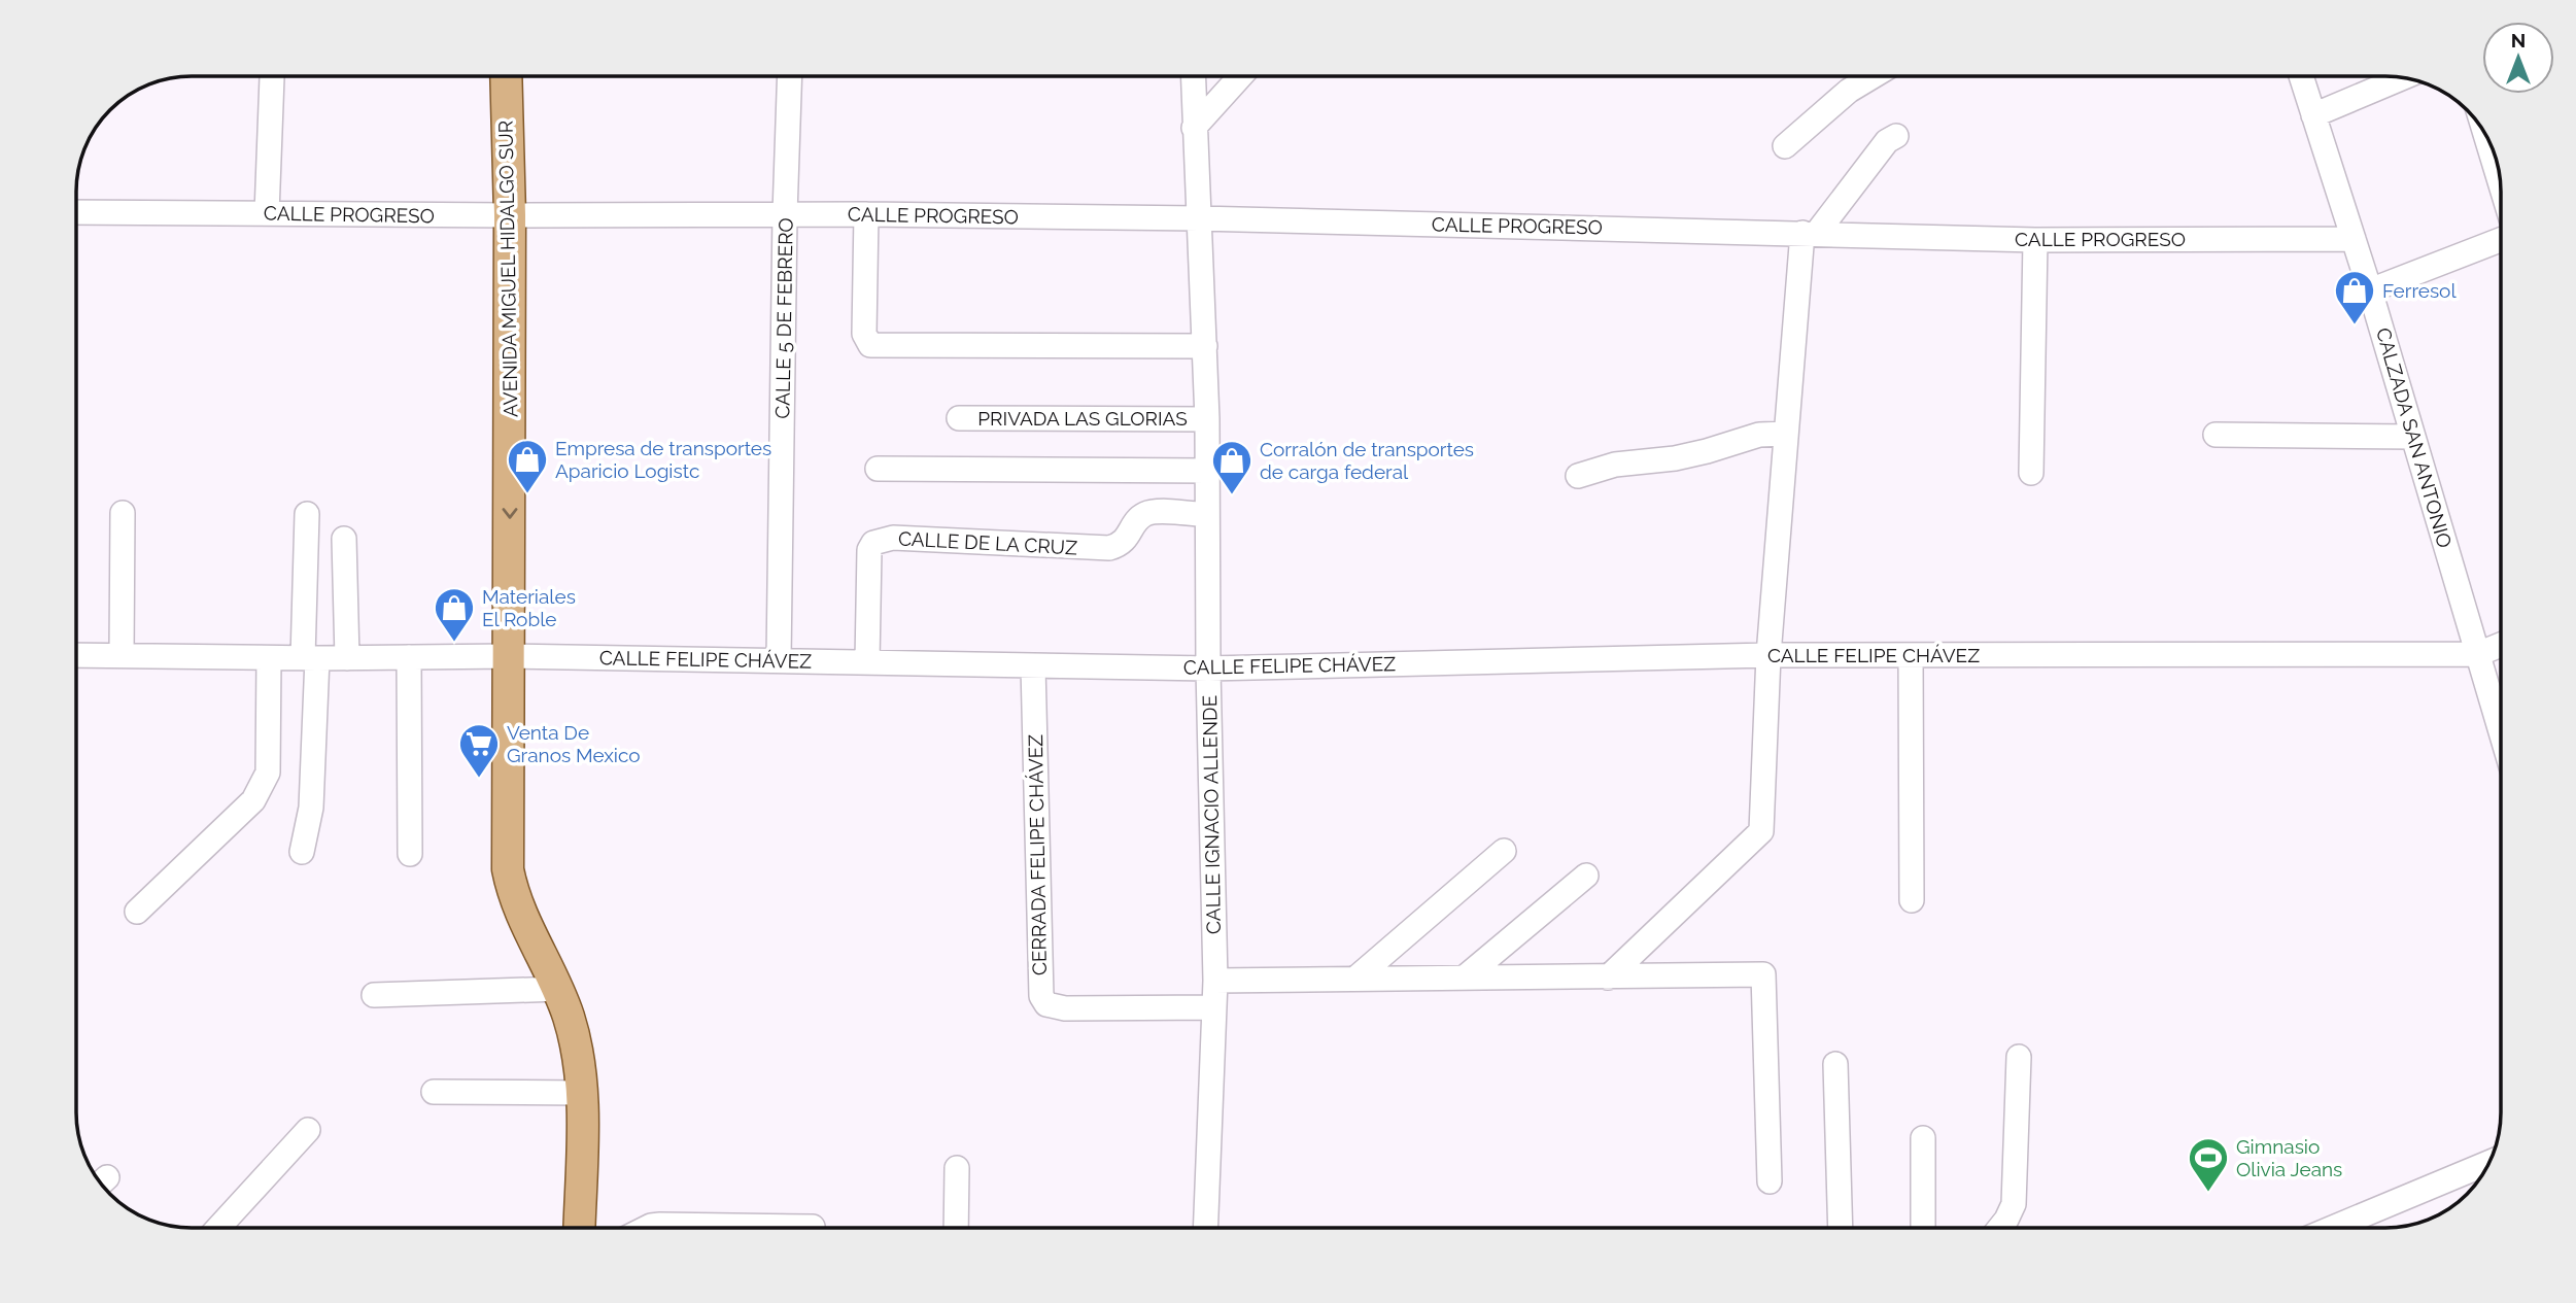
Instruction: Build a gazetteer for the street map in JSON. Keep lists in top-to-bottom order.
{
  "streets": {
    "main road": ["AVENIDA MIGUEL HIDALGO SUR"],
    "street": [
      "CALLE PROGRESO",
      "CALLE 5 DE FEBRERO",
      "PRIVADA LAS GLORIAS",
      "CALZADA SAN ANTONIO",
      "CALLE DE LA CRUZ",
      "CALLE FELIPE CHÁVEZ",
      "CALLE IGNACIO ALLENDE",
      "CERRADA FELIPE CHÁVEZ"
    ]
  },
  "crossings": [
    ["CALLE PROGRESO", "AVENIDA MIGUEL HIDALGO SUR"],
    ["CALLE PROGRESO", "CALLE 5 DE FEBRERO"],
    ["CALLE PROGRESO", "CALZADA SAN ANTONIO"],
    ["CALLE PROGRESO", "CALLE IGNACIO ALLENDE"],
    ["AVENIDA MIGUEL HIDALGO SUR", "CALLE FELIPE CHÁVEZ"],
    ["CALLE 5 DE FEBRERO", "CALLE FELIPE CHÁVEZ"],
    ["PRIVADA LAS GLORIAS", "CALLE IGNACIO ALLENDE"],
    ["CALZADA SAN ANTONIO", "CALLE FELIPE CHÁVEZ"],
    ["CALLE DE LA CRUZ", "CALLE FELIPE CHÁVEZ"],
    ["CALLE DE LA CRUZ", "CALLE IGNACIO ALLENDE"],
    ["CALLE FELIPE CHÁVEZ", "CALLE IGNACIO ALLENDE"],
    ["CALLE FELIPE CHÁVEZ", "CERRADA FELIPE CHÁVEZ"],
    ["CALLE IGNACIO ALLENDE", "CERRADA FELIPE CHÁVEZ"]
  ],
  "one_way": ["AVENIDA MIGUEL HIDALGO SUR"],
  "places": {
    "shop": [
      "Ferresol",
      "Empresa de transportes Aparicio Logistc",
      "Corralón de transportes de carga federal",
      "Materiales El Roble"
    ],
    "supermarket": ["Venta De Granos Mexico"],
    "sports": ["Gimnasio Olivia Jeans"]
  },
  "north": "top"
}
